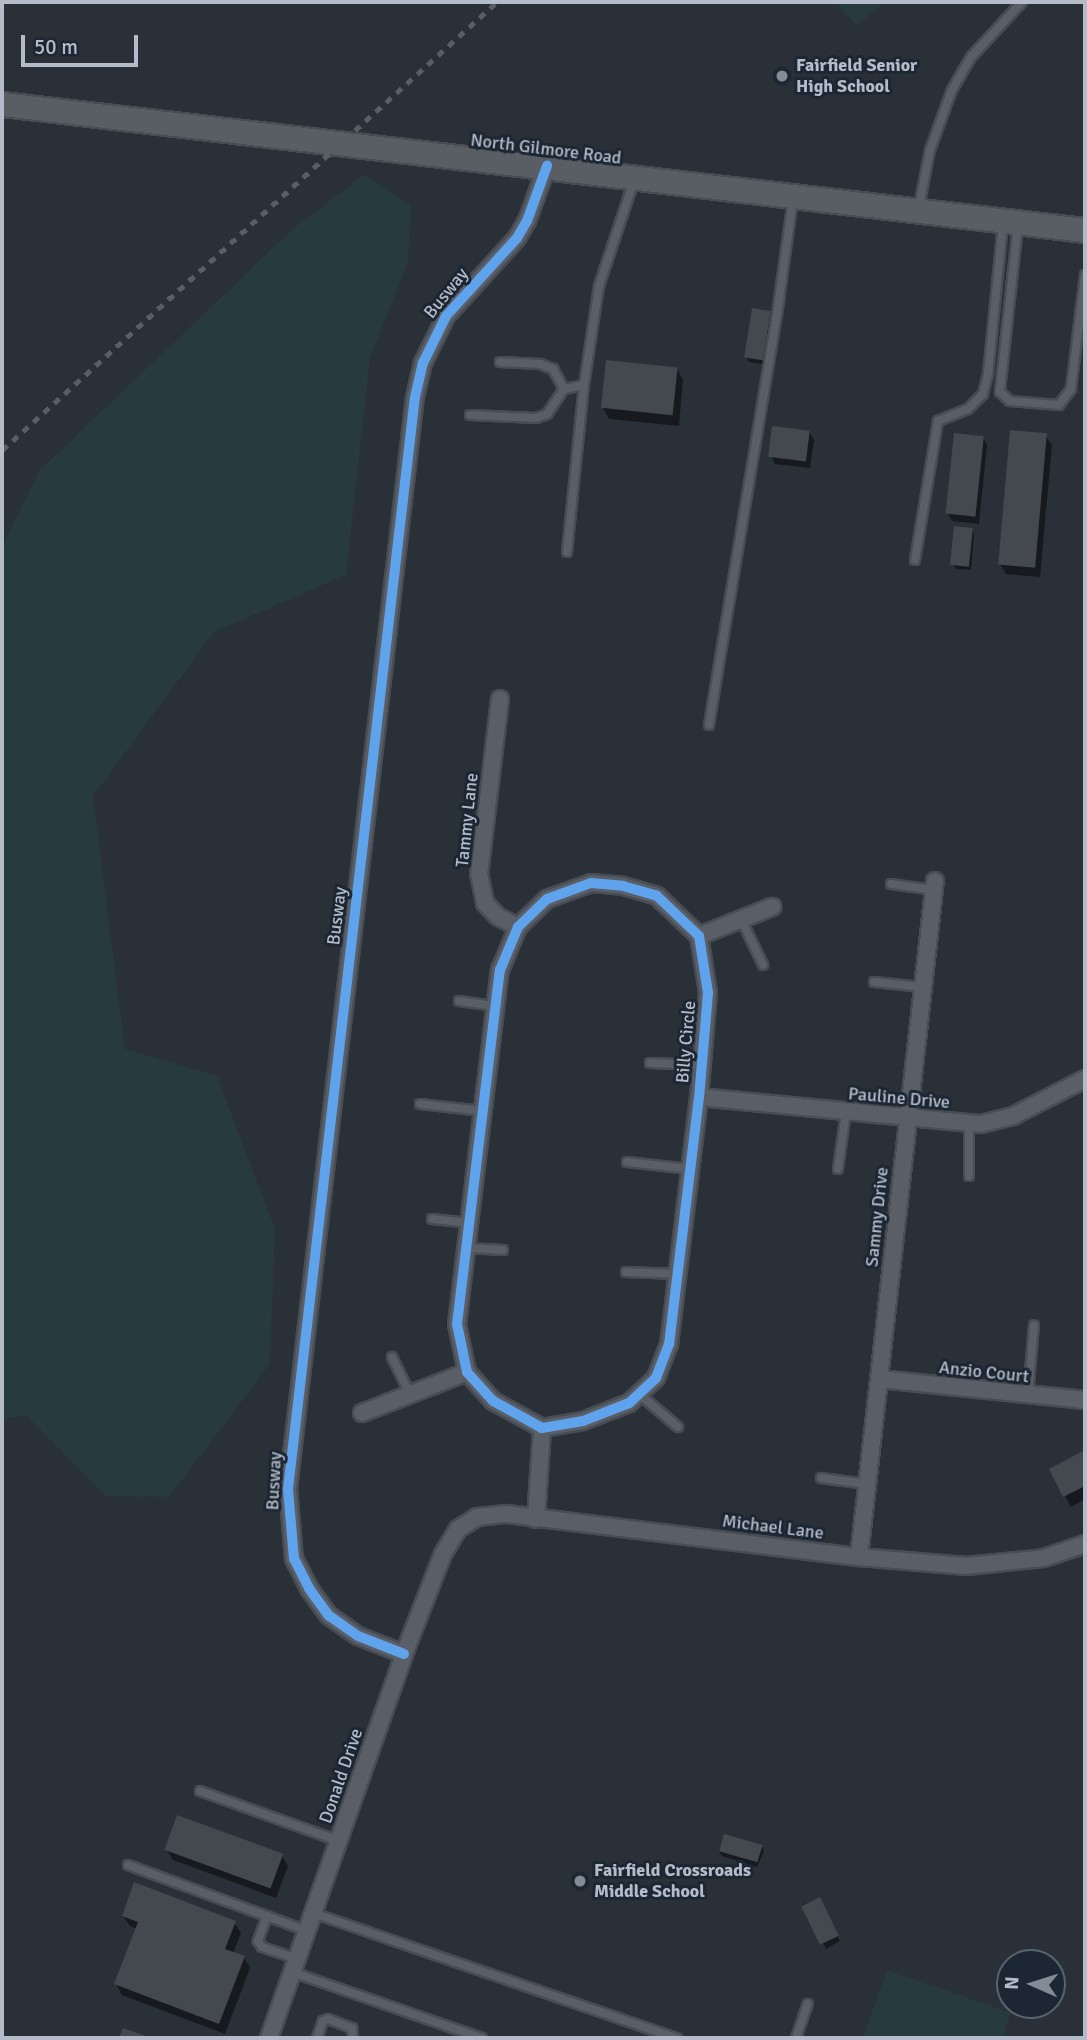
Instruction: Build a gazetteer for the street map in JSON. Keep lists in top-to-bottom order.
{
  "streets": {
    "street": [
      "North Gilmore Road",
      "Busway",
      "Tammy Lane",
      "Billy Circle",
      "Pauline Drive",
      "Sammy Drive",
      "Anzio Court",
      "Michael Lane",
      "Donald Drive"
    ]
  },
  "crossings": [
    ["North Gilmore Road", "Busway"],
    ["Busway", "Donald Drive"],
    ["Billy Circle", "Pauline Drive"],
    ["Pauline Drive", "Sammy Drive"],
    ["Sammy Drive", "Anzio Court"],
    ["Sammy Drive", "Michael Lane"],
    ["Michael Lane", "Donald Drive"]
  ],
  "places": ["Fairfield Senior High School", "Fairfield Crossroads Middle School"],
  "scale_bar": "50 m",
  "north": "left"
}
